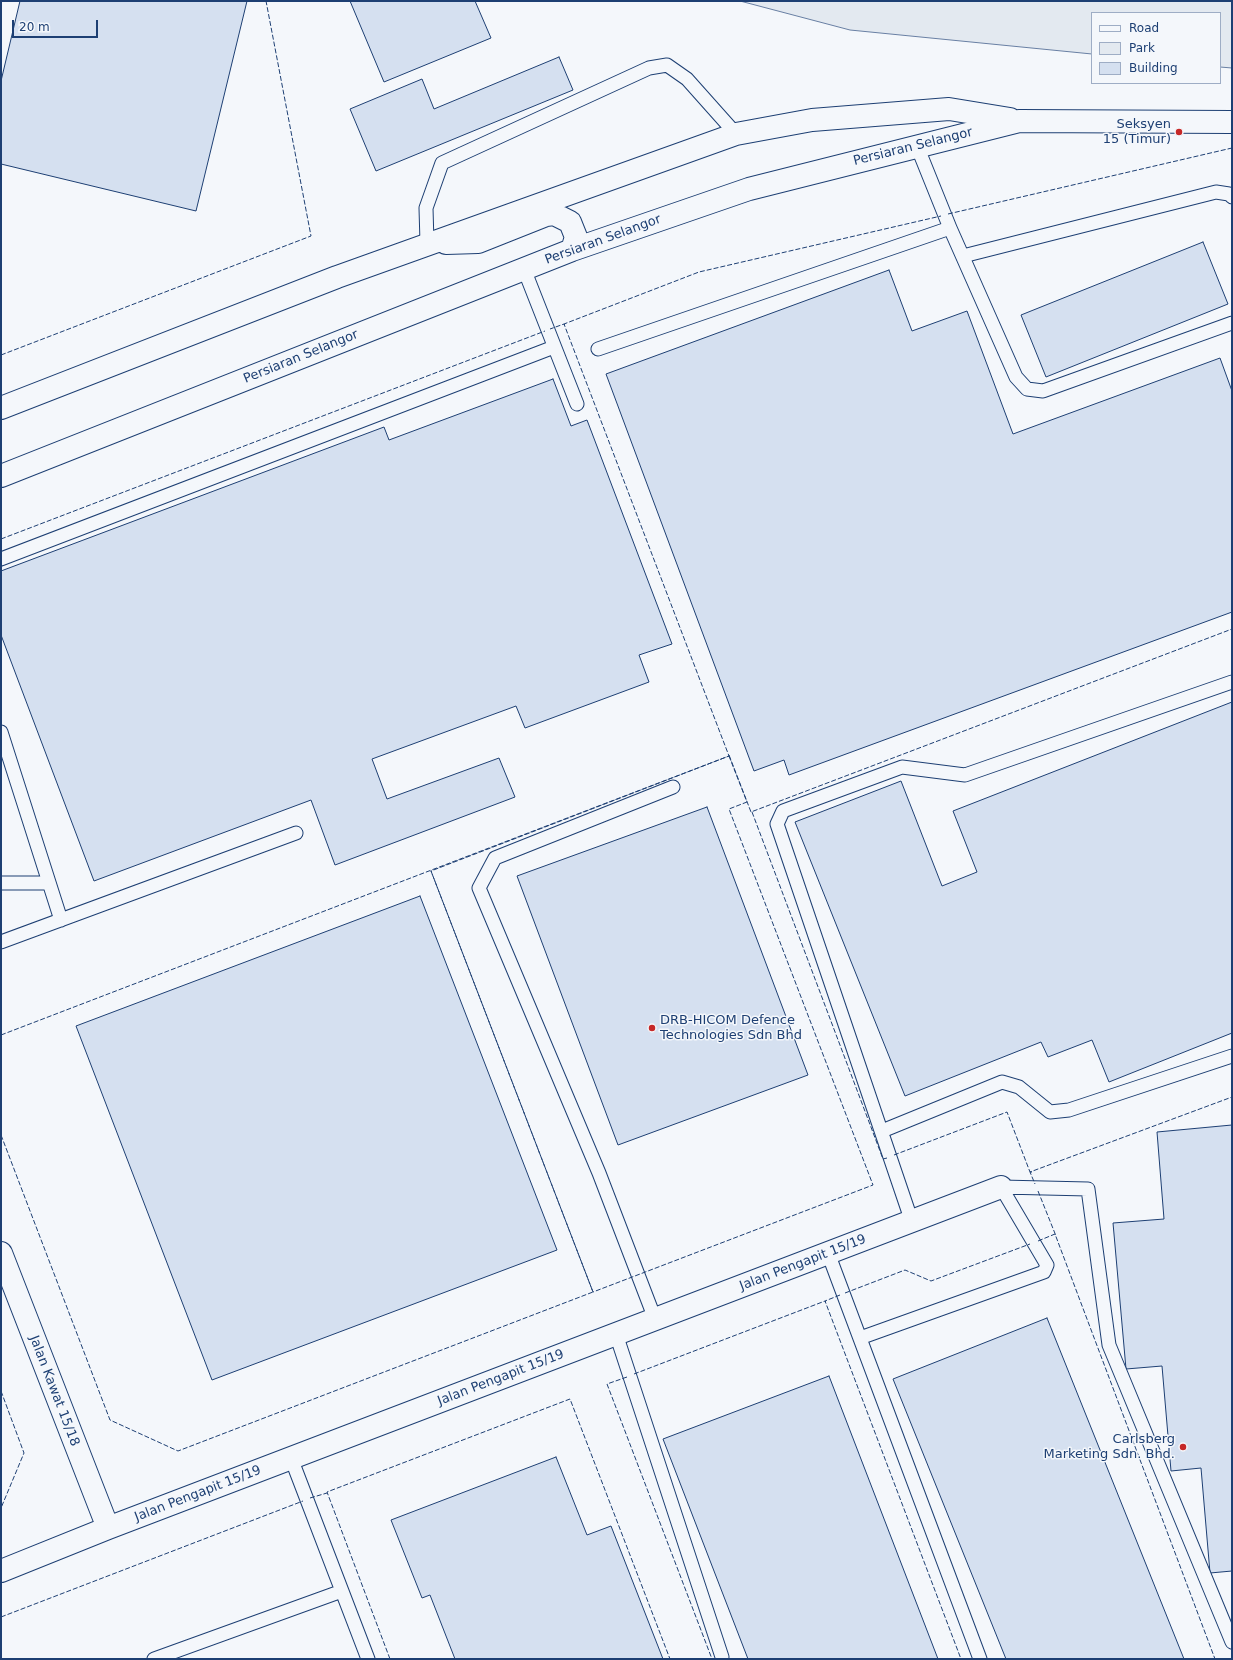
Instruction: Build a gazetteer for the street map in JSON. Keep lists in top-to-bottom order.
{
  "streets": {
    "main road": ["Persiaran Selangor", "Jalan Pengapit 15/19", "Jalan Kawat 15/18"]
  },
  "crossings": [
    ["Jalan Pengapit 15/19", "Jalan Kawat 15/18"]
  ],
  "places": ["Seksyen 15 (Timur)", "DRB-HICOM Defence Technologies Sdn Bhd", "Carlsberg Marketing Sdn. Bhd."],
  "legend": ["Road", "Park", "Building"],
  "scale_bar": "20 m"
}
